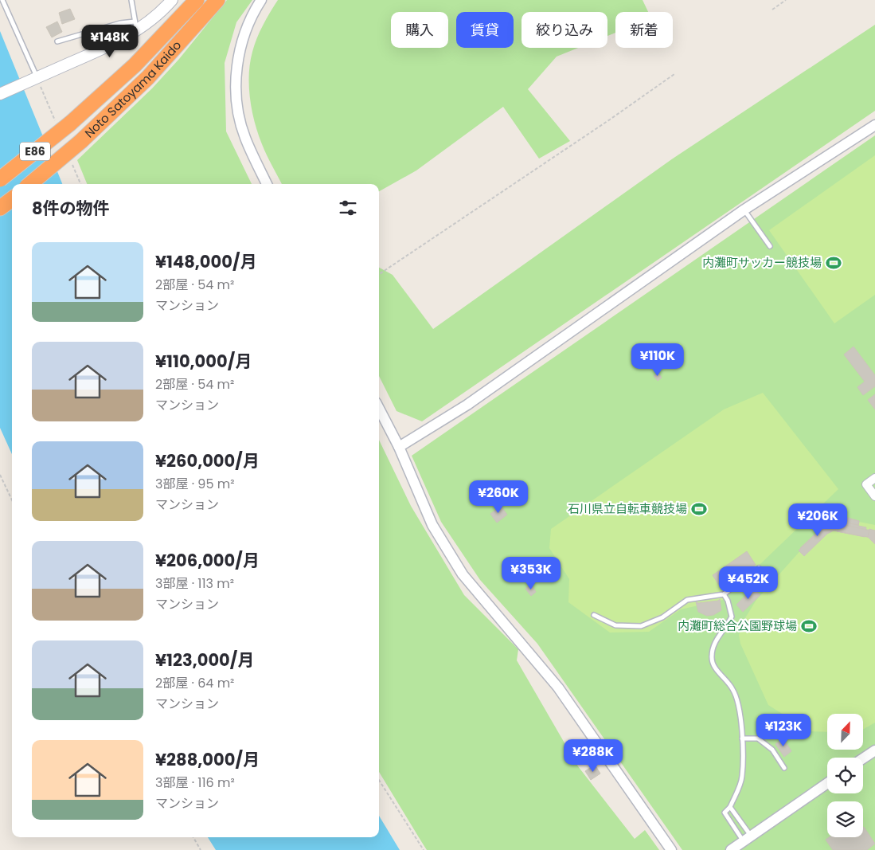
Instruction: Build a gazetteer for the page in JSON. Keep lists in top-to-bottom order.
{
  "streets": {
    "highway": ["Noto Satoyama Kaido", "E86"]
  },
  "places": {
    "sports": ["内灘町サッカー競技場", "石川県立自転車競技場", "内灘町総合公園野球場"]
  },
  "north": "top right",
  "page": {
    "chip": [
      "購入",
      "賃貸",
      "絞り込み",
      "新着"
    ],
    "price": [
      "¥148K",
      "¥110K",
      "¥260K",
      "¥206K",
      "¥353K",
      "¥452K",
      "¥123K",
      "¥288K"
    ],
    "heading": "8件の物件",
    "list": [
      {
        "name": "¥148,000/月",
        "note": "2部屋 · 54 m² · マンション"
      },
      {
        "name": "¥110,000/月",
        "note": "2部屋 · 54 m² · マンション"
      },
      {
        "name": "¥260,000/月",
        "note": "3部屋 · 95 m² · マンション"
      },
      {
        "name": "¥206,000/月",
        "note": "3部屋 · 113 m² · マンション"
      },
      {
        "name": "¥123,000/月",
        "note": "2部屋 · 64 m² · マンション"
      },
      {
        "name": "¥288,000/月",
        "note": "3部屋 · 116 m² · マンション"
      }
    ]
  }
}
